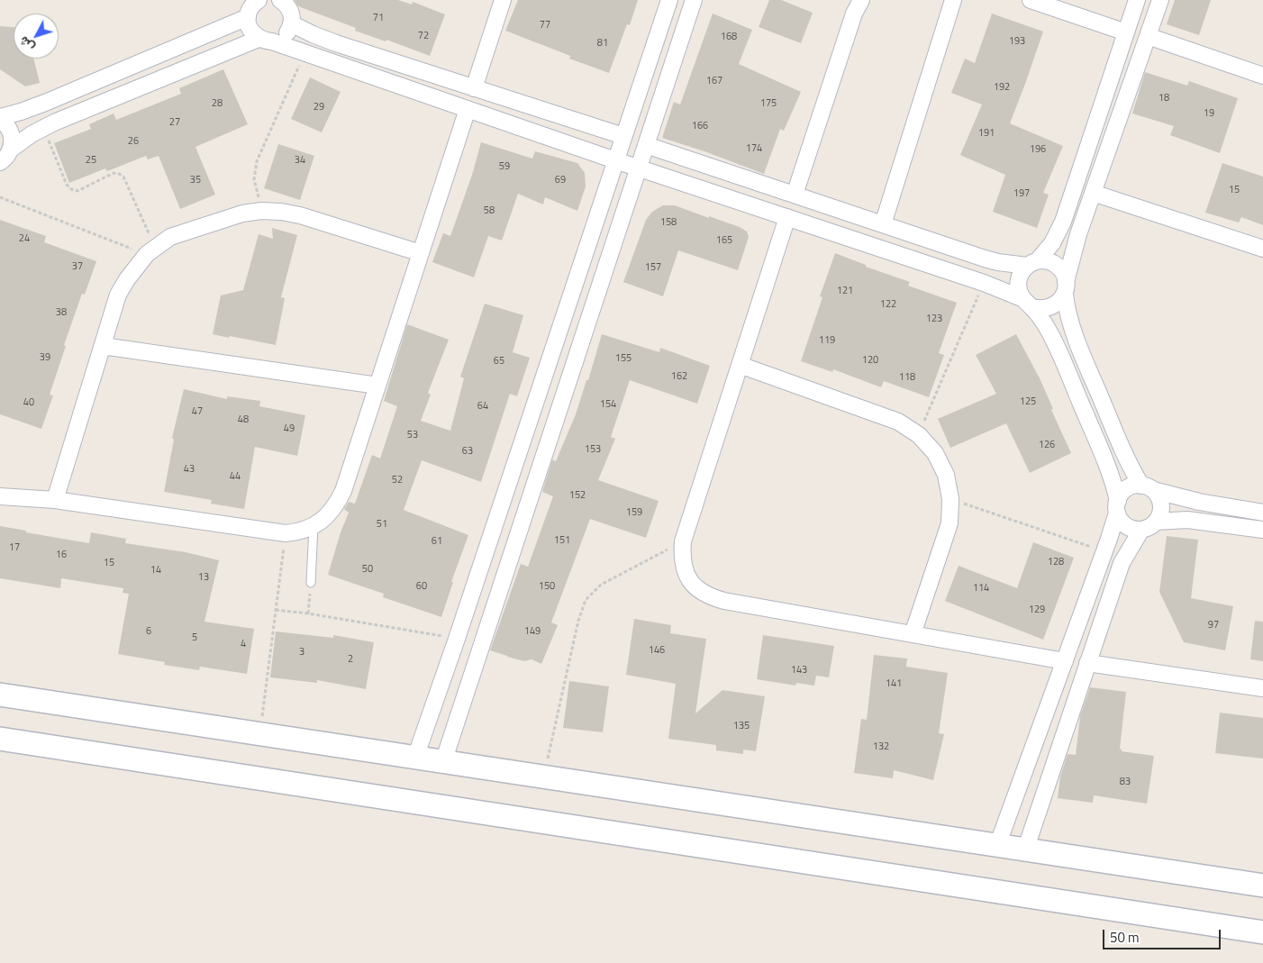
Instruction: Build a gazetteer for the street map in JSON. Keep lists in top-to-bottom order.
{
  "house_numbers": [
    "71",
    "77",
    "72",
    "168",
    "193",
    "81",
    "167",
    "192",
    "18",
    "28",
    "175",
    "29",
    "19",
    "27",
    "166",
    "191",
    "26",
    "174",
    "196",
    "25",
    "34",
    "59",
    "35",
    "69",
    "15",
    "197",
    "58",
    "158",
    "24",
    "165",
    "37",
    "157",
    "121",
    "122",
    "38",
    "123",
    "119",
    "39",
    "155",
    "120",
    "65",
    "162",
    "118",
    "125",
    "40",
    "154",
    "64",
    "47",
    "48",
    "49",
    "53",
    "126",
    "153",
    "63",
    "43",
    "44",
    "52",
    "152",
    "159",
    "51",
    "151",
    "61",
    "17",
    "16",
    "128",
    "15",
    "50",
    "14",
    "13",
    "60",
    "150",
    "114",
    "129",
    "97",
    "6",
    "149",
    "5",
    "4",
    "146",
    "3",
    "2",
    "143",
    "141",
    "135",
    "132",
    "83"
  ],
  "scale_bar": "50 m",
  "north": "bottom left"
}
